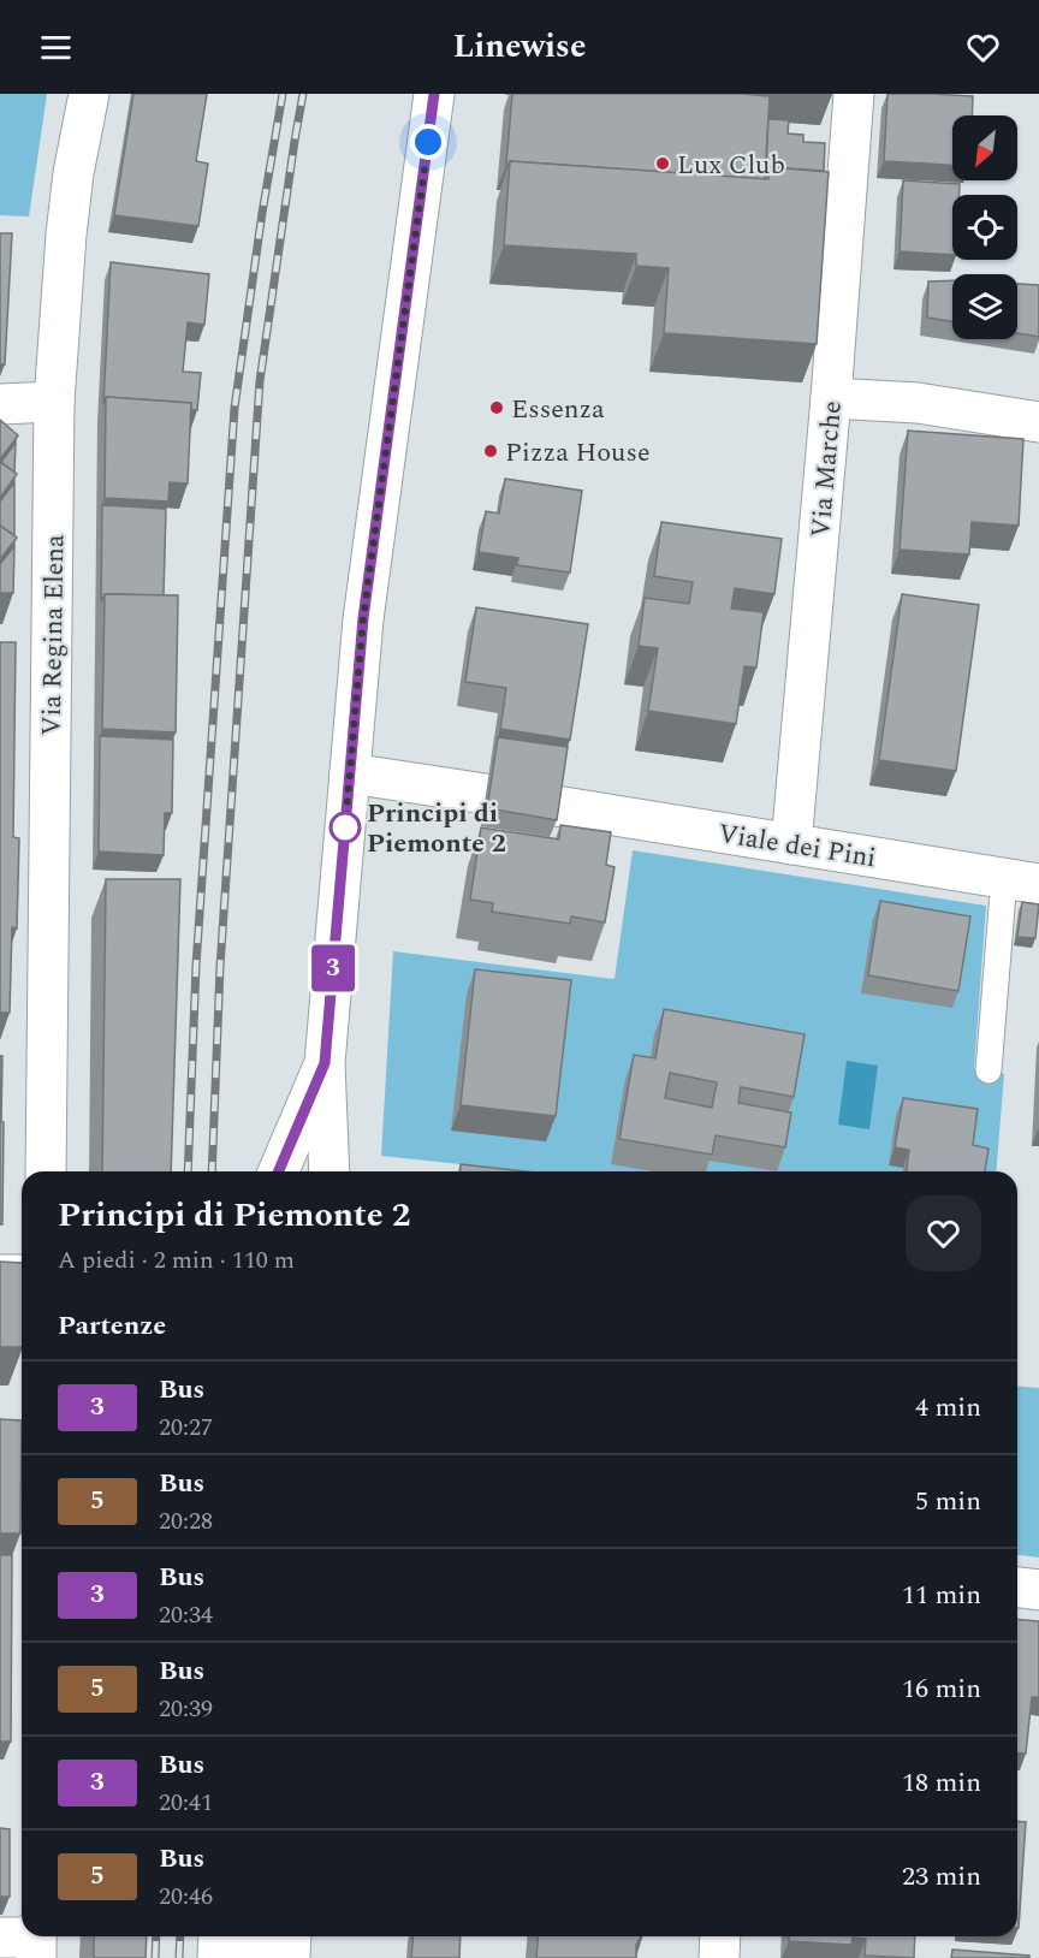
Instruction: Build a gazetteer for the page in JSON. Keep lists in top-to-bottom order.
{
  "streets": {
    "street": ["Via Marche", "Via Regina Elena", "Viale dei Pini"]
  },
  "crossings": [
    ["Via Marche", "Viale dei Pini"]
  ],
  "places": [
    "Lux Club",
    "Essenza",
    "Pizza House",
    "Principi di Piemonte 2"
  ],
  "lines": ["bus line 3"],
  "north": "bottom left",
  "page": {
    "header": "Linewise",
    "on_map": "3",
    "heading": [
      ["Principi di Piemonte 2", "A piedi · 2 min · 110 m"],
      "Partenze"
    ],
    "list": [
      {
        "mark": "3",
        "name": "Bus",
        "note": "20:27",
        "value": "4 min"
      },
      {
        "mark": "5",
        "name": "Bus",
        "note": "20:28",
        "value": "5 min"
      },
      {
        "mark": "3",
        "name": "Bus",
        "note": "20:34",
        "value": "11 min"
      },
      {
        "mark": "5",
        "name": "Bus",
        "note": "20:39",
        "value": "16 min"
      },
      {
        "mark": "3",
        "name": "Bus",
        "note": "20:41",
        "value": "18 min"
      },
      {
        "mark": "5",
        "name": "Bus",
        "note": "20:46",
        "value": "23 min"
      }
    ]
  }
}
